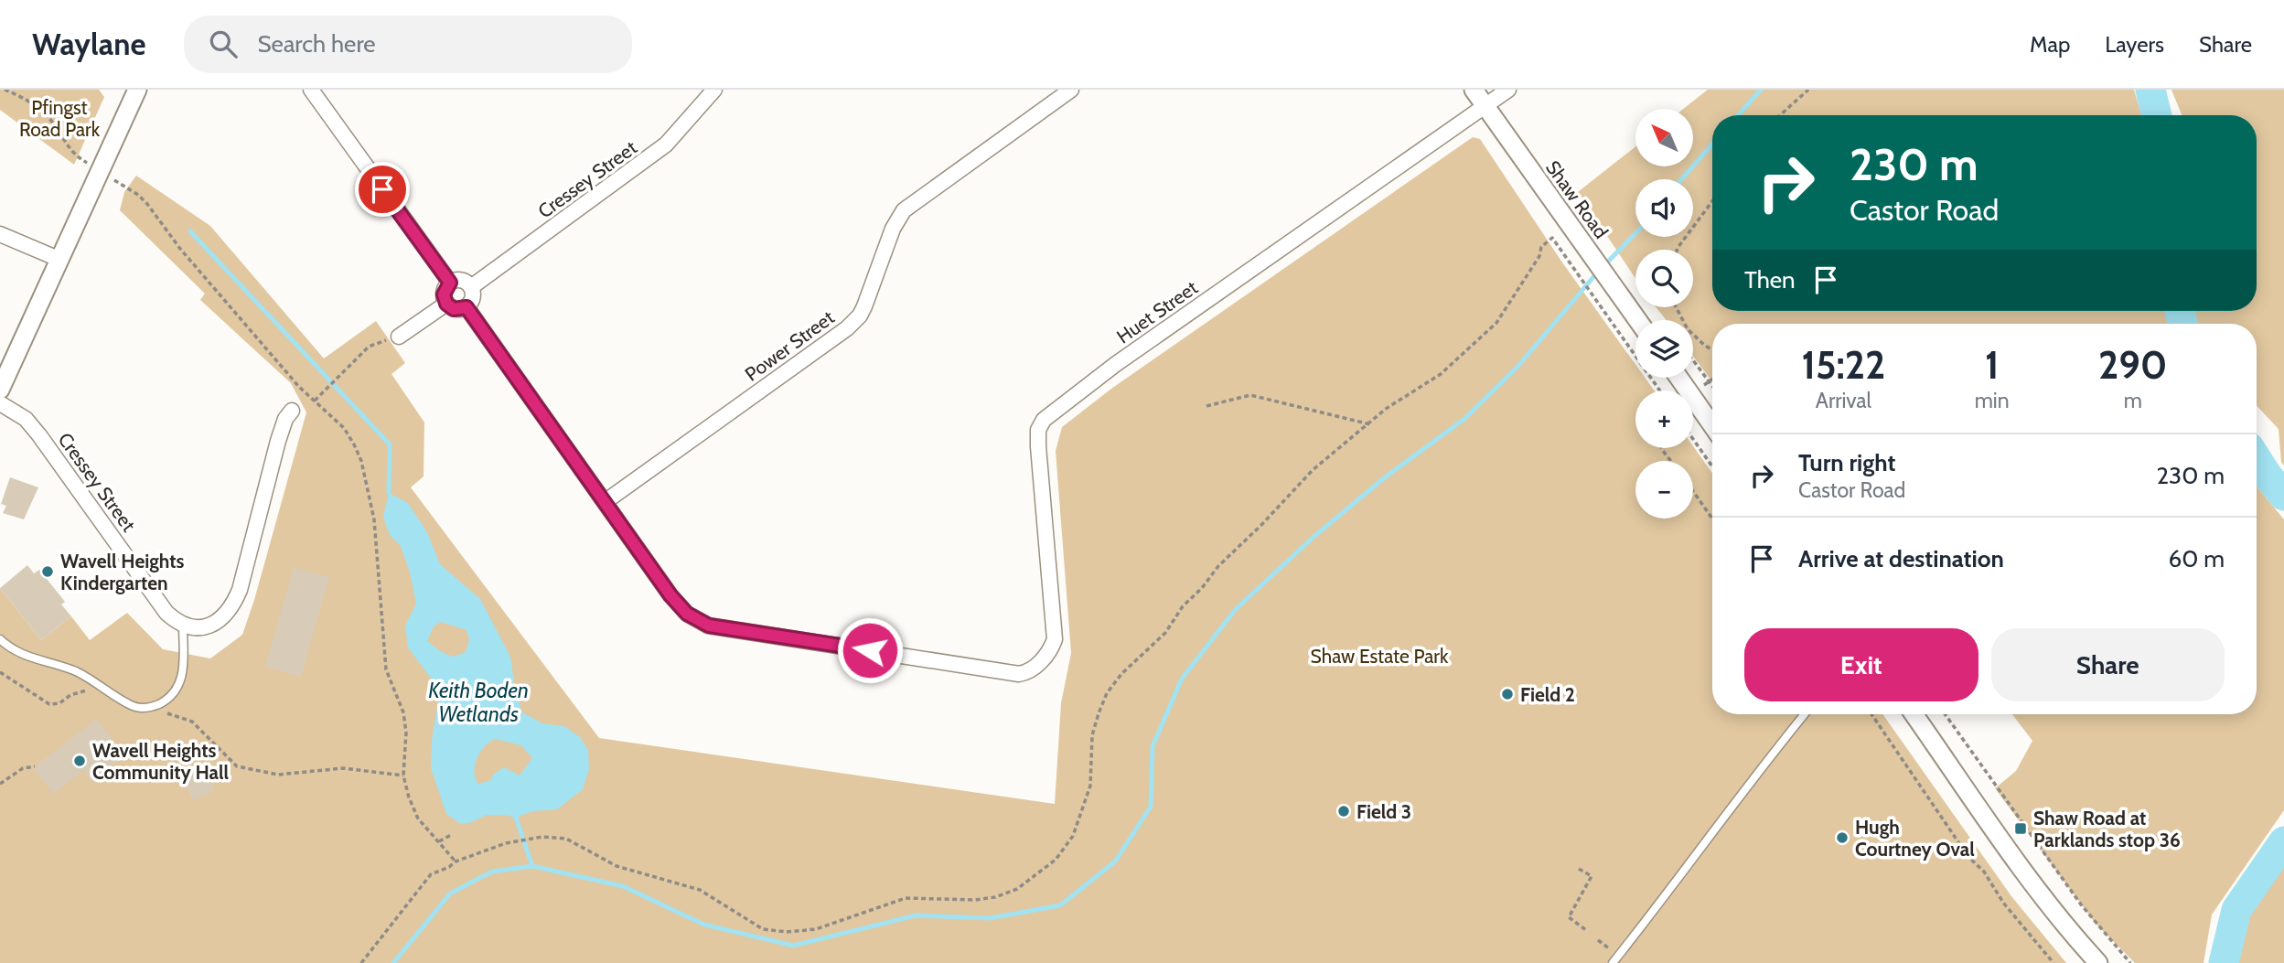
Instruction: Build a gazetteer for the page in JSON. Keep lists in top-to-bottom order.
{
  "streets": {
    "street": [
      "Cressey Street",
      "Shaw Road",
      "Huet Street",
      "Power Street"
    ]
  },
  "crossings": [
    ["Shaw Road", "Huet Street"],
    ["Huet Street", "Power Street"]
  ],
  "water": ["Keith Boden Wetlands"],
  "parks": ["Pfingst Road Park", "Shaw Estate Park"],
  "places": {
    "other": [
      "Wavell Heights Kindergarten",
      "Field 2",
      "Wavell Heights Community Hall",
      "Field 3",
      "Hugh Courtney Oval"
    ],
    "transit": ["Shaw Road at Parklands stop 36"]
  },
  "north": "top left",
  "page": {
    "header": "Waylane",
    "search": "Search here",
    "nav": ["Map", "Layers", "Share"],
    "map_buttons": ["+", "−"],
    "turn": ["230 m", "Castor Road"],
    "then": "Then",
    "eta": [
      "15:22",
      "Arrival",
      "1",
      "min",
      "290",
      "m"
    ],
    "list": [
      {
        "name": "Turn right",
        "note": "Castor Road",
        "value": "230 m"
      },
      {
        "name": "Arrive at destination",
        "value": "60 m"
      }
    ],
    "buttons": ["Exit", "Share"]
  }
}
